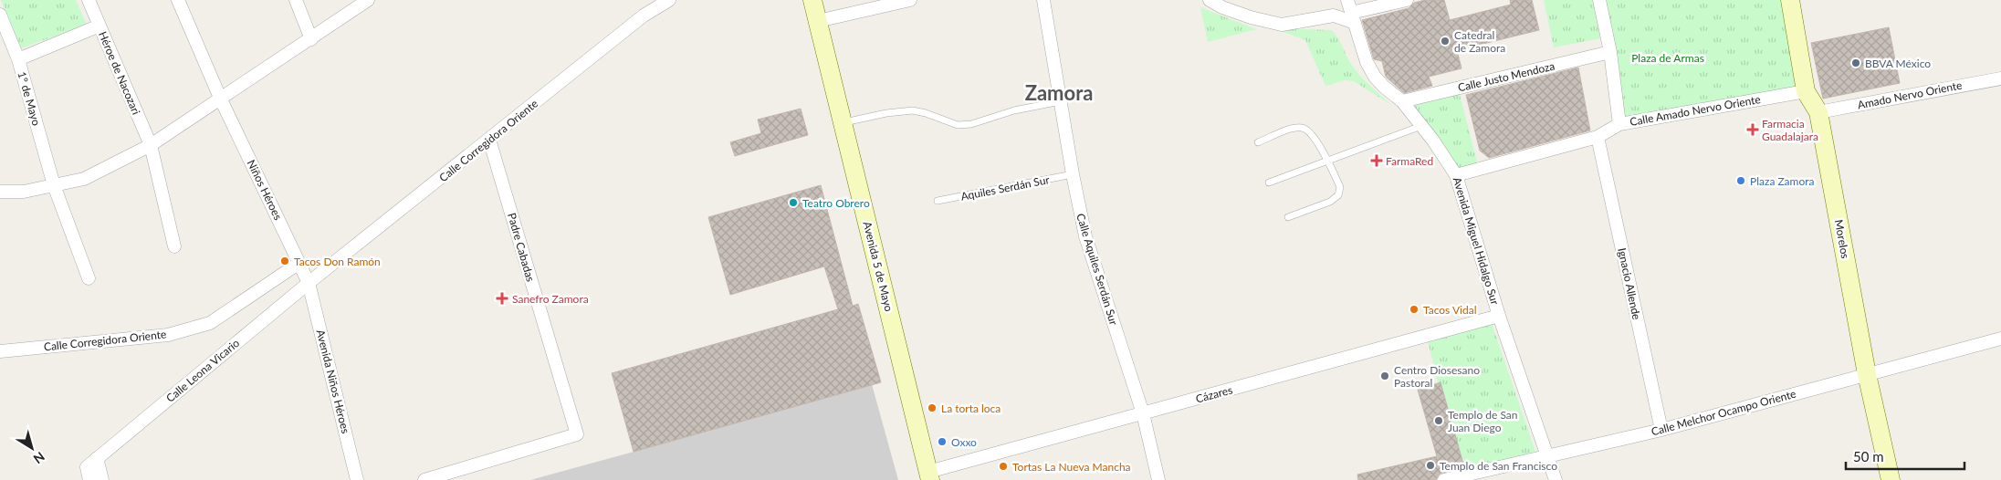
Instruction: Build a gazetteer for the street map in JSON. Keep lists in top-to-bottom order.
{
  "streets": {
    "street": [
      "Héroe de Nacozari",
      "Calle Justo Mendoza",
      "Amado Nervo Oriente",
      "1° de Mayo",
      "Calle Amado Nervo Oriente",
      "Calle Corregidora Oriente",
      "Niños Héroes",
      "Morelos",
      "Avenida Miguel Hidalgo Sur",
      "Padre Cabadas",
      "Avenida 5 de Mayo",
      "Calle Aquiles Serdán Sur",
      "Ignacio Allende",
      "Calle Leona Vicario",
      "Avenida Niños Héroes",
      "Cázares",
      "Calle Melchor Ocampo Oriente"
    ],
    "lane": ["Aquiles Serdán Sur"]
  },
  "crossings": [
    ["Calle Justo Mendoza", "Avenida Miguel Hidalgo Sur"],
    ["Amado Nervo Oriente", "Morelos"],
    ["Calle Amado Nervo Oriente", "Morelos"],
    ["Calle Amado Nervo Oriente", "Avenida Miguel Hidalgo Sur"],
    ["Calle Amado Nervo Oriente", "Ignacio Allende"],
    ["Calle Corregidora Oriente", "Niños Héroes"],
    ["Calle Corregidora Oriente", "Padre Cabadas"],
    ["Calle Corregidora Oriente", "Calle Leona Vicario"],
    ["Calle Corregidora Oriente", "Avenida Niños Héroes"],
    ["Aquiles Serdán Sur", "Calle Aquiles Serdán Sur"],
    ["Niños Héroes", "Calle Leona Vicario"],
    ["Niños Héroes", "Avenida Niños Héroes"],
    ["Morelos", "Calle Melchor Ocampo Oriente"],
    ["Avenida Miguel Hidalgo Sur", "Cázares"],
    ["Avenida Miguel Hidalgo Sur", "Calle Melchor Ocampo Oriente"],
    ["Avenida 5 de Mayo", "Cázares"],
    ["Calle Aquiles Serdán Sur", "Cázares"],
    ["Ignacio Allende", "Calle Melchor Ocampo Oriente"],
    ["Calle Leona Vicario", "Avenida Niños Héroes"]
  ],
  "districts": ["Zamora"],
  "parks": ["Plaza de Armas"],
  "places": {
    "other": [
      "Catedral de Zamora",
      "BBVA México",
      "Plaza Zamora",
      "Teatro Obrero",
      "Tacos Don Ramón",
      "Tacos Vidal",
      "Centro Diosesano Pastoral",
      "La torta loca",
      "Templo de San Juan Diego",
      "Oxxo",
      "Templo de San Francisco",
      "Tortas La Nueva Mancha"
    ],
    "health": ["Farmacia Guadalajara", "FarmaRed", "Sanefro Zamora"]
  },
  "scale_bar": "50 m",
  "north": "bottom right"
}
